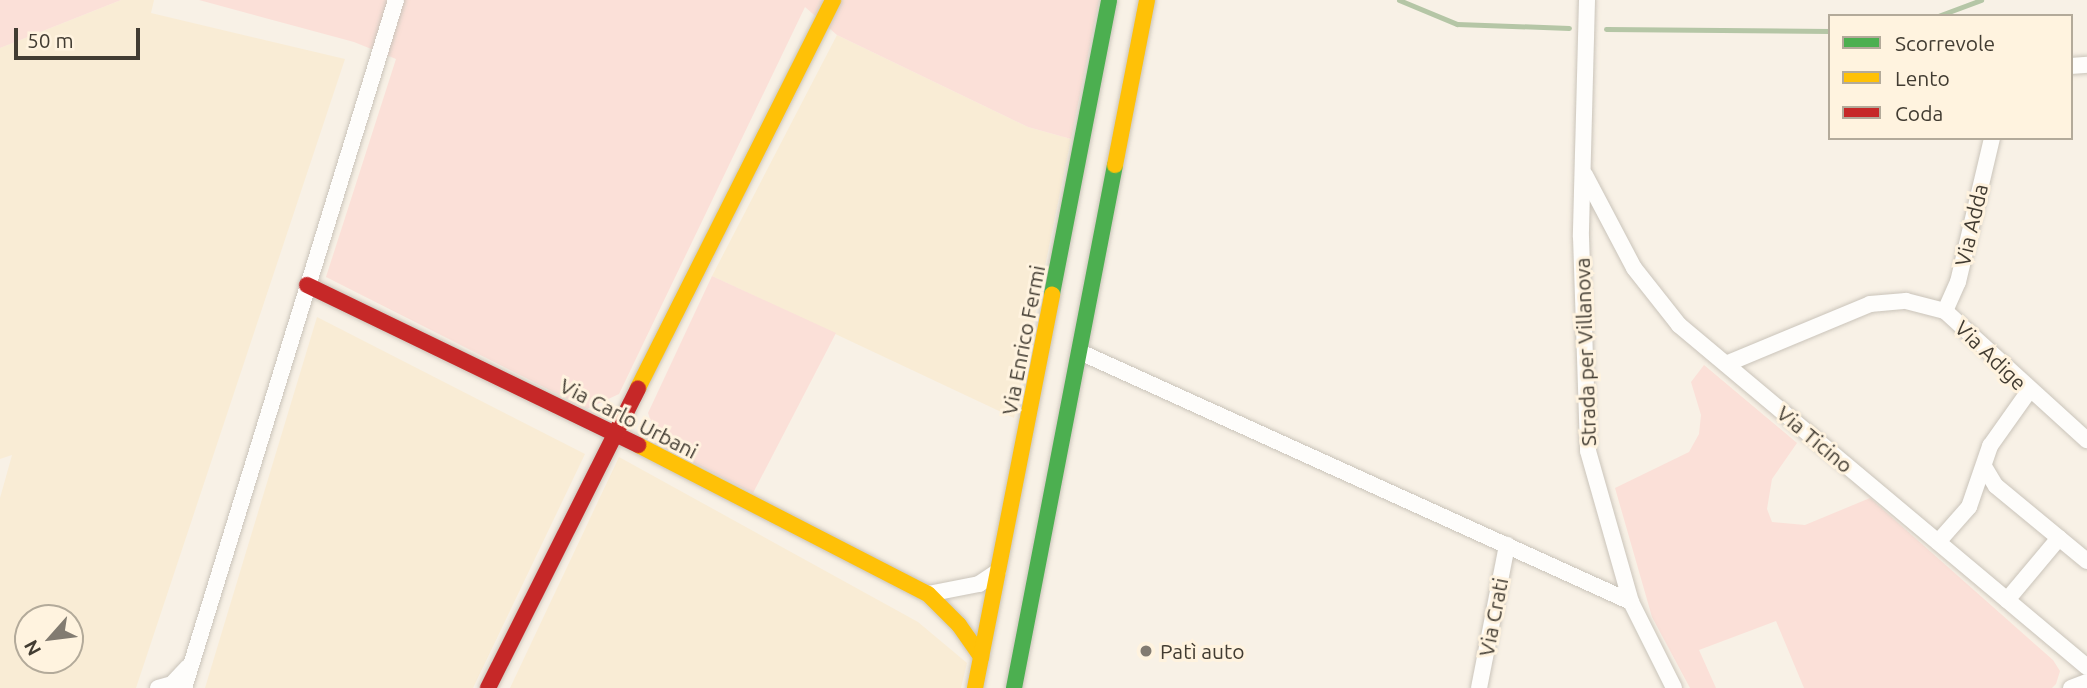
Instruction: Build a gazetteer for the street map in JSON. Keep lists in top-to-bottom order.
{
  "streets": {
    "street": [
      "Via Adda",
      "Via Enrico Fermi",
      "Strada per Villanova",
      "Via Adige",
      "Via Carlo Urbani",
      "Via Ticino",
      "Via Crati"
    ]
  },
  "crossings": [
    ["Via Adda", "Via Adige"],
    ["Via Enrico Fermi", "Via Carlo Urbani"],
    ["Strada per Villanova", "Via Ticino"],
    ["Via Adige", "Via Ticino"]
  ],
  "places": ["Patì auto"],
  "legend": ["Scorrevole", "Lento", "Coda"],
  "scale_bar": "50 m",
  "north": "bottom left"
}
